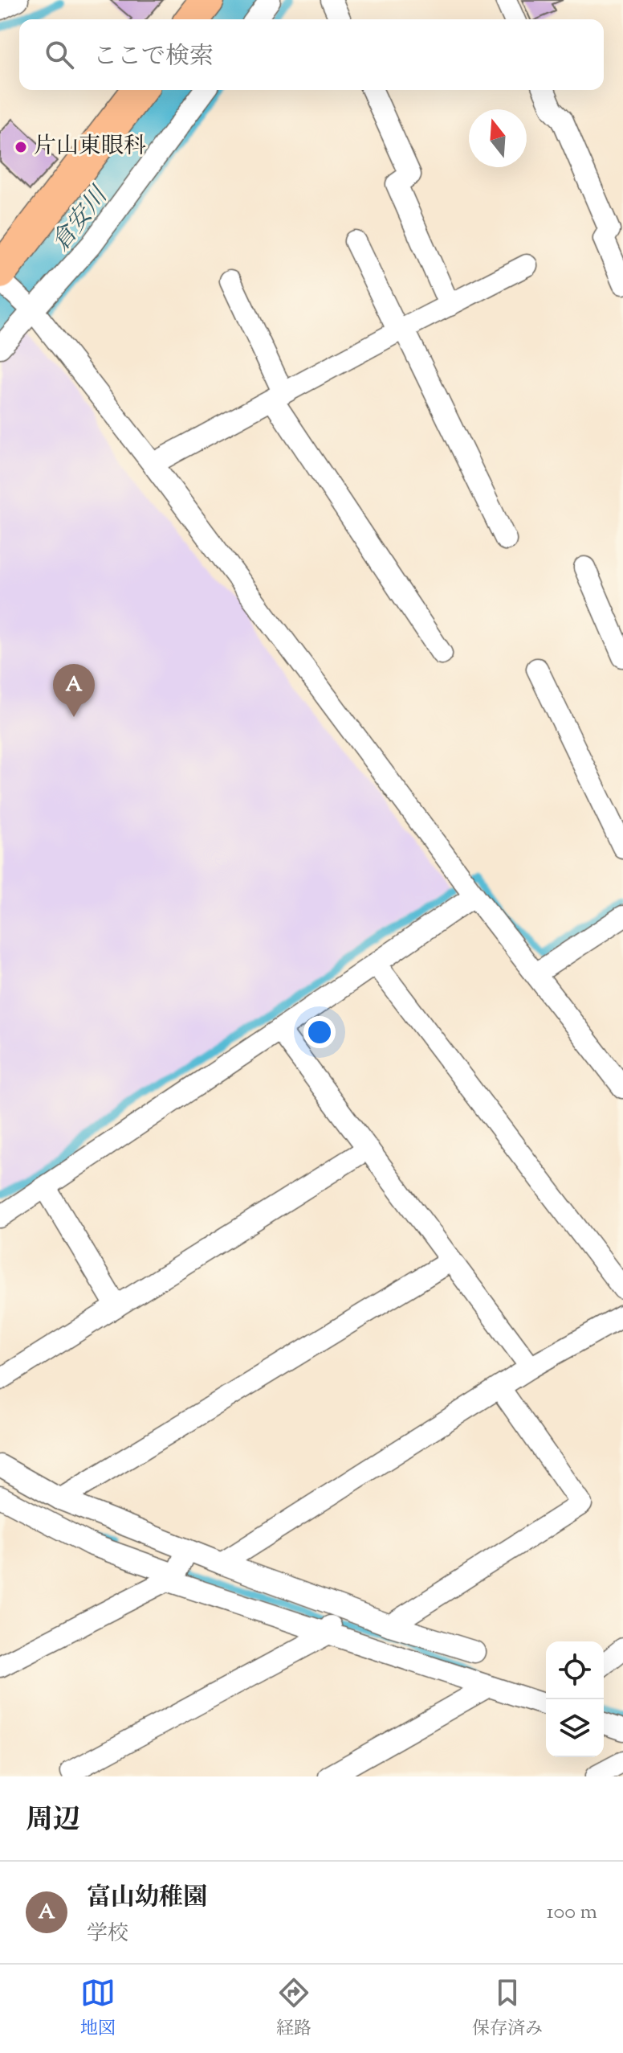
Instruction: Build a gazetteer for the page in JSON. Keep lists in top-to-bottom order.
{
  "water": ["倉安川"],
  "places": ["片山東眼科"],
  "north": "top",
  "page": {
    "search": "ここで検索",
    "pins": "A",
    "heading": "周辺",
    "list": [
      {
        "mark": "A",
        "name": "富山幼稚園",
        "note": "学校",
        "value": "100 m"
      }
    ],
    "nav": ["地図", "経路", "保存済み"]
  }
}
